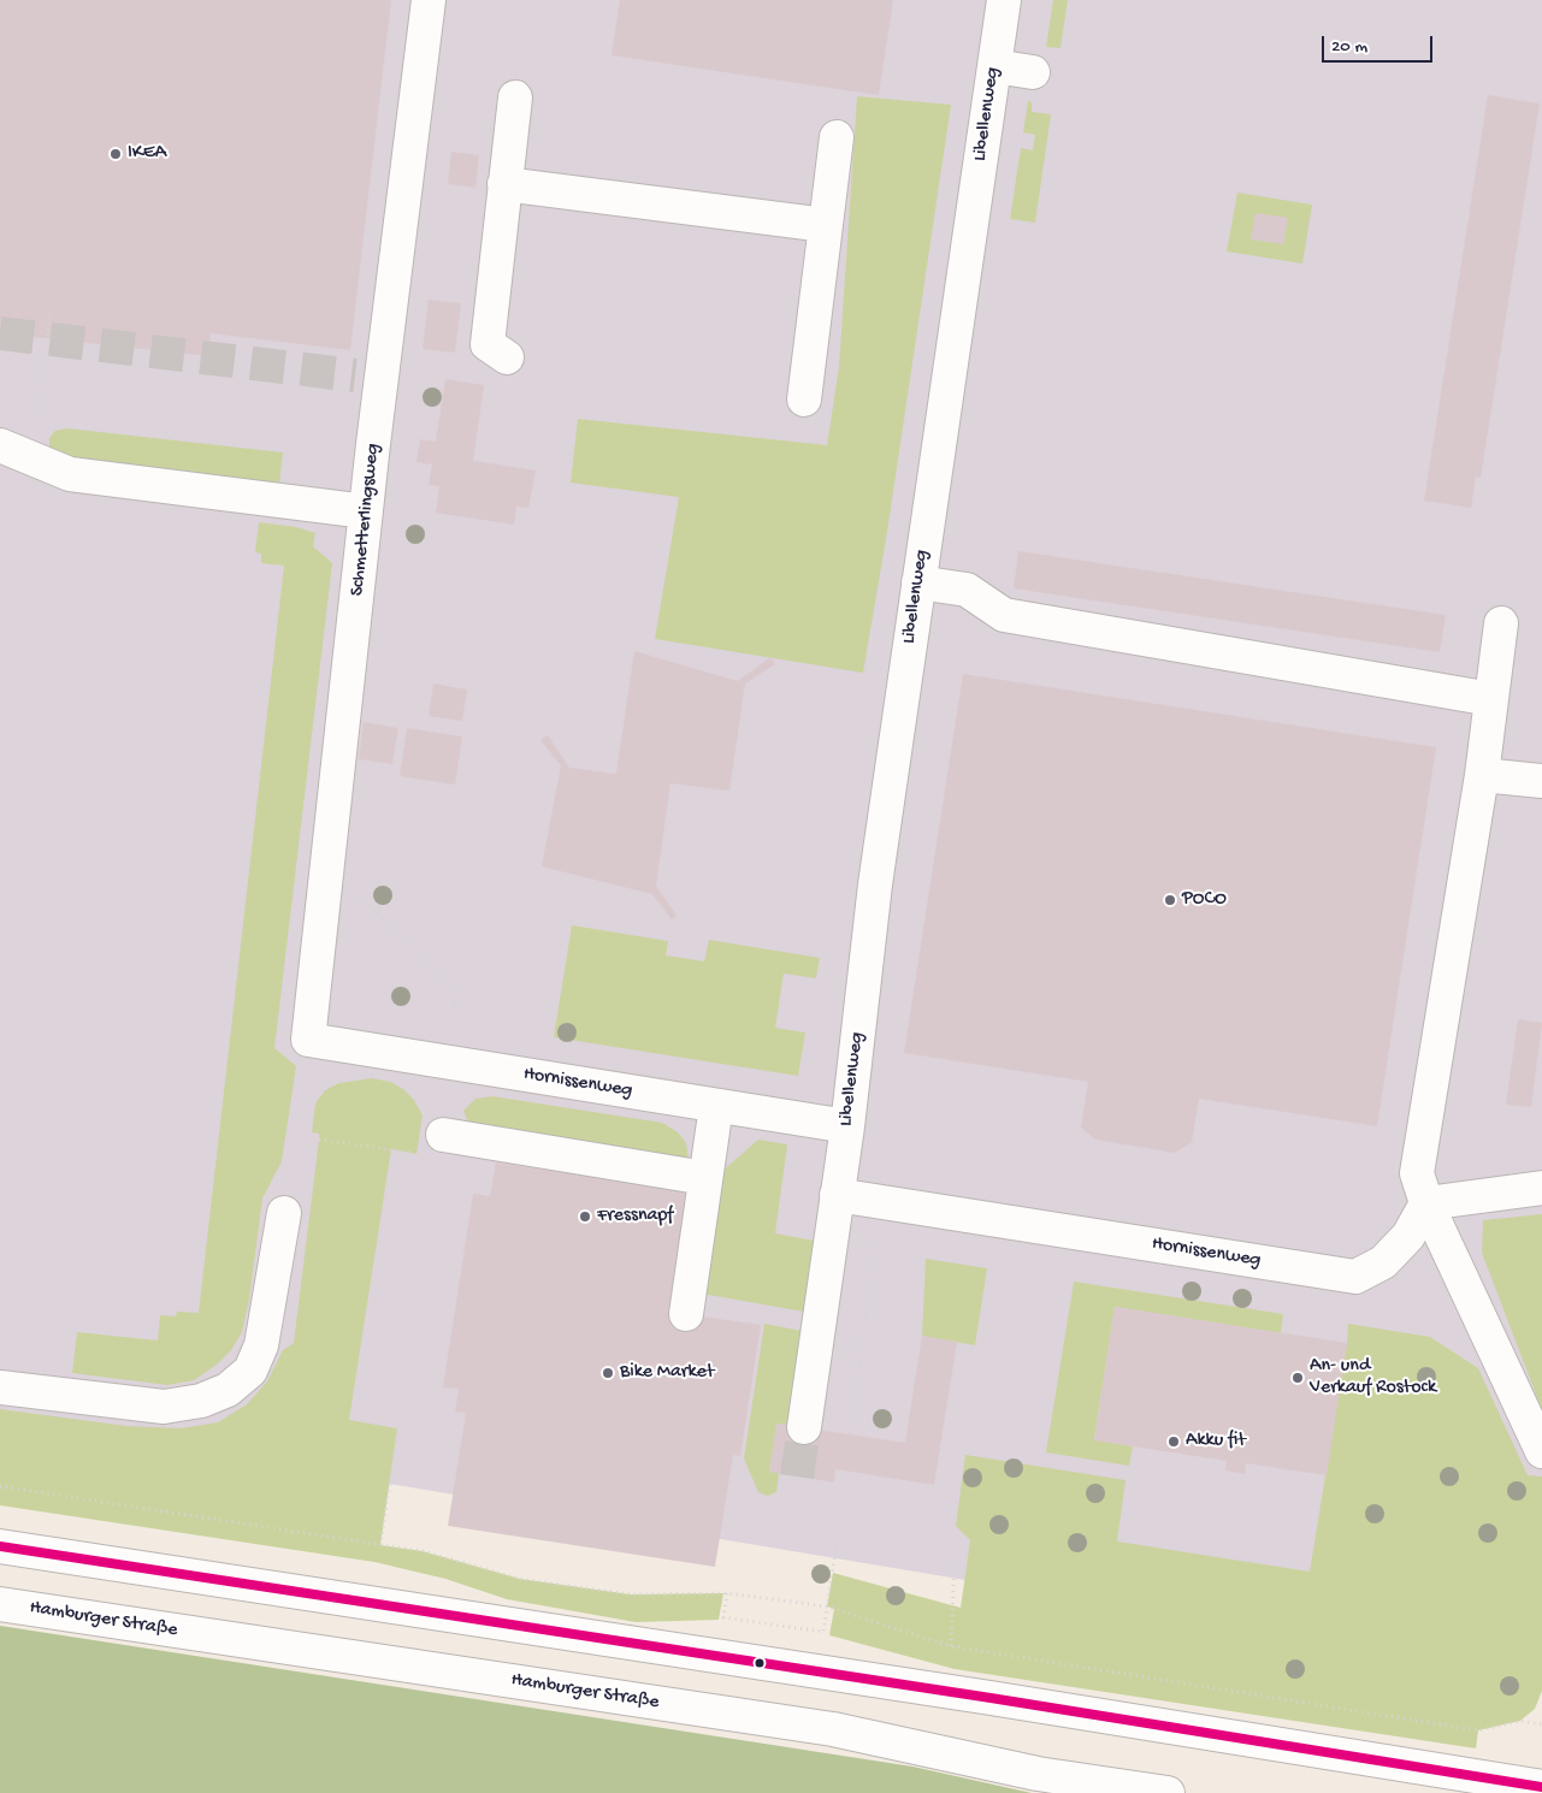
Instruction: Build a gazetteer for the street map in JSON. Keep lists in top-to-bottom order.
{
  "streets": {
    "street": [
      "Libellenweg",
      "Schmetterlingsweg",
      "Hornissenweg",
      "Hamburger Straße"
    ]
  },
  "crossings": [
    ["Libellenweg", "Hornissenweg"],
    ["Schmetterlingsweg", "Hornissenweg"]
  ],
  "places": [
    "IKEA",
    "POCO",
    "Fressnapf",
    "Bike Market",
    "An- und Verkauf Rostock",
    "Akku fit"
  ],
  "scale_bar": "20 m"
}
